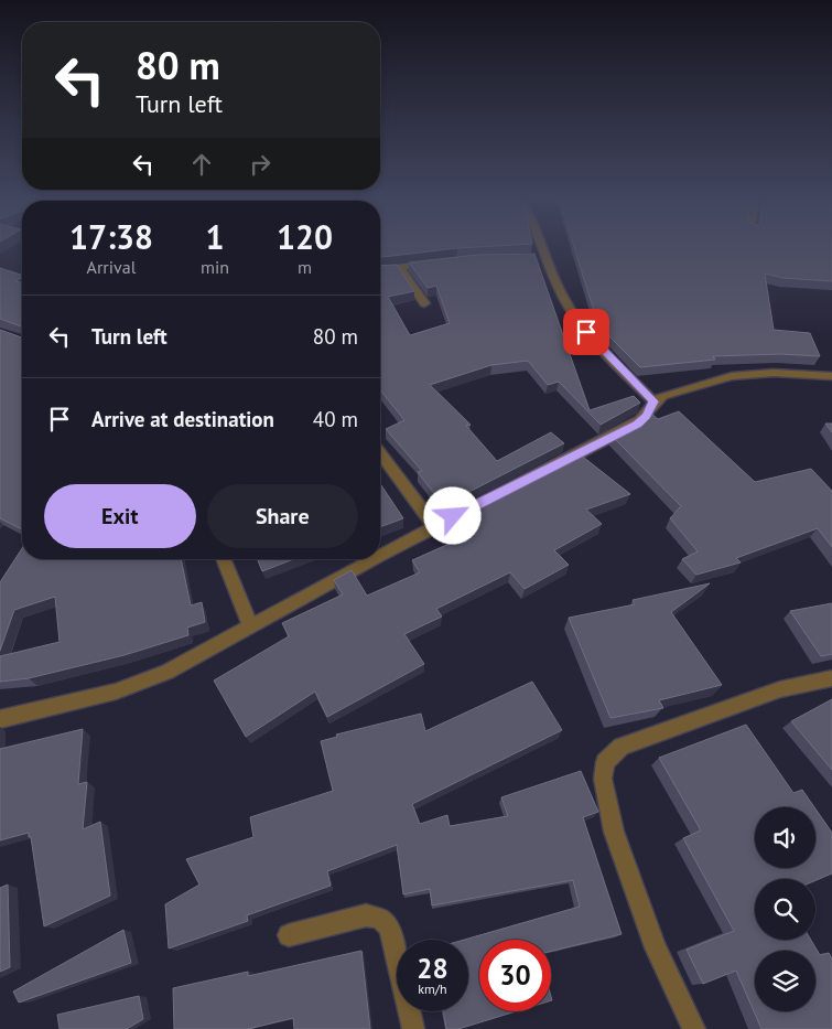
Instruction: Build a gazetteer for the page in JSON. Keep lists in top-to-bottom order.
{
  "page": {
    "turn": ["80 m", "Turn left"],
    "eta": [
      "17:38",
      "Arrival",
      "1",
      "min",
      "120",
      "m"
    ],
    "list": [
      {
        "name": "Turn left",
        "value": "80 m"
      },
      {
        "name": "Arrive at destination",
        "value": "40 m"
      }
    ],
    "buttons": ["Exit", "Share"],
    "speed": "28 km/h",
    "limit": "30"
  }
}
